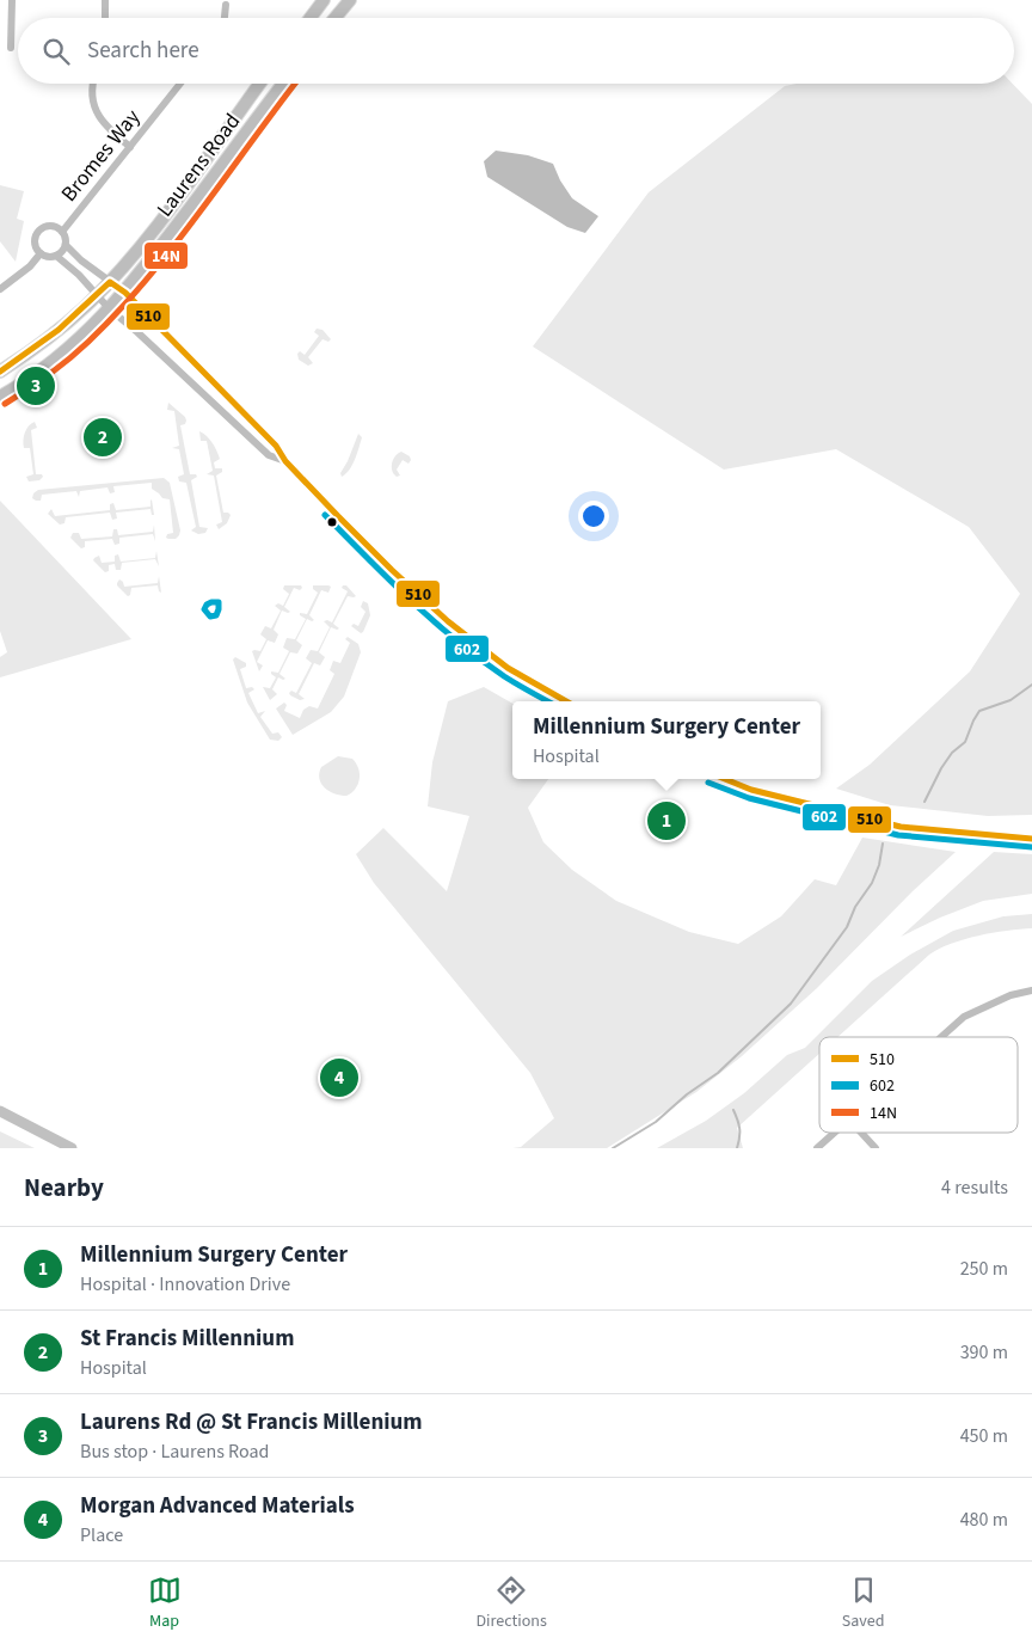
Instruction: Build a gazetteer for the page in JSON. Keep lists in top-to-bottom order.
{
  "streets": {
    "main road": ["Laurens Road"],
    "street": ["Bromes Way"]
  },
  "lines": ["transit line 14N", "transit line 510", "transit line 602"],
  "legend": ["510", "602", "14N"],
  "page": {
    "search": "Search here",
    "pins": [
      "3",
      "2",
      "1",
      "4"
    ],
    "popup": ["Millennium Surgery Center", "Hospital"],
    "heading": ["Nearby", "4 results"],
    "list": [
      {
        "mark": "1",
        "name": "Millennium Surgery Center",
        "note": "Hospital · Innovation Drive",
        "value": "250 m"
      },
      {
        "mark": "2",
        "name": "St Francis Millennium",
        "note": "Hospital",
        "value": "390 m"
      },
      {
        "mark": "3",
        "name": "Laurens Rd @ St Francis Millenium",
        "note": "Bus stop · Laurens Road",
        "value": "450 m"
      },
      {
        "mark": "4",
        "name": "Morgan Advanced Materials",
        "note": "Place",
        "value": "480 m"
      }
    ],
    "nav": ["Map", "Directions", "Saved"]
  }
}
